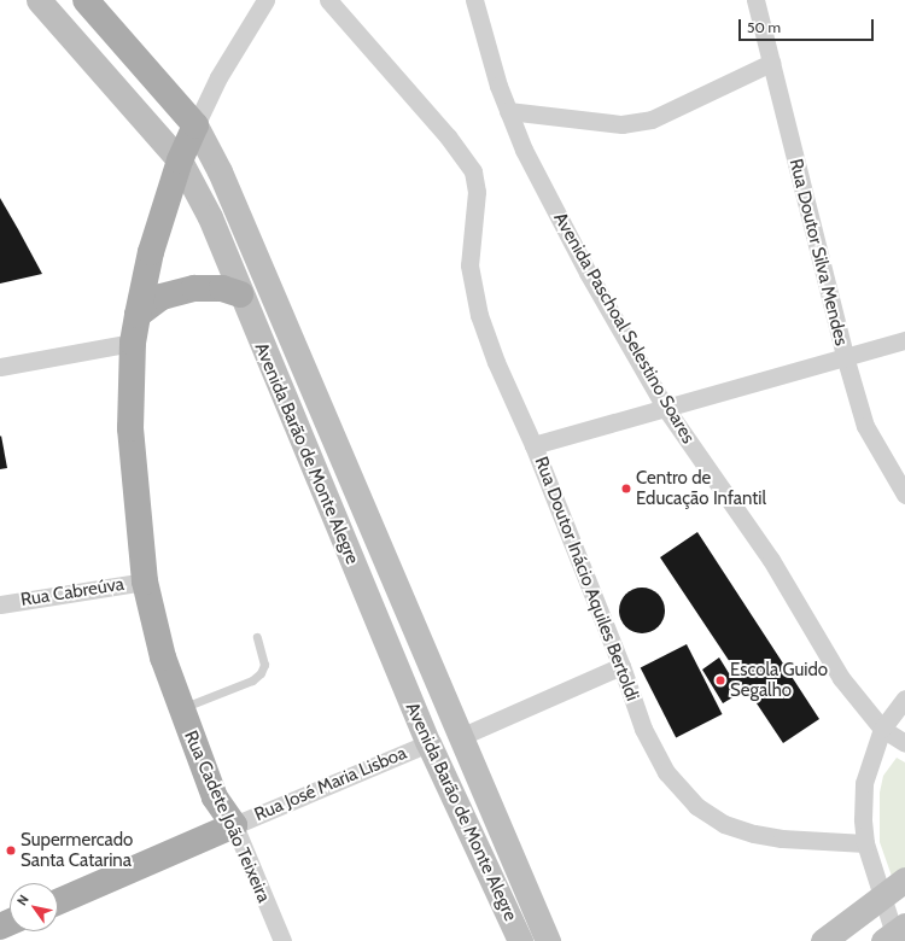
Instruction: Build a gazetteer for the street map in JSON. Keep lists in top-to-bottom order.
{
  "streets": {
    "main road": ["Avenida Barão de Monte Alegre", "Rua José Maria Lisboa", "Rua Cadete João Teixeira"],
    "street": [
      "Rua Doutor Silva Mendes",
      "Avenida Paschoal Selestino Soares",
      "Rua Doutor Inácio Aquiles Bertoldi",
      "Rua Cabreúva"
    ]
  },
  "crossings": [
    ["Avenida Barão de Monte Alegre", "Rua José Maria Lisboa"],
    ["Avenida Barão de Monte Alegre", "Rua Cadete João Teixeira"],
    ["Rua Cabreúva", "Rua Cadete João Teixeira"],
    ["Rua José Maria Lisboa", "Rua Cadete João Teixeira"]
  ],
  "places": ["Centro de Educação Infantil", "Escola Guido Segalho", "Supermercado Santa Catarina"],
  "scale_bar": "50 m",
  "north": "top left"
}
